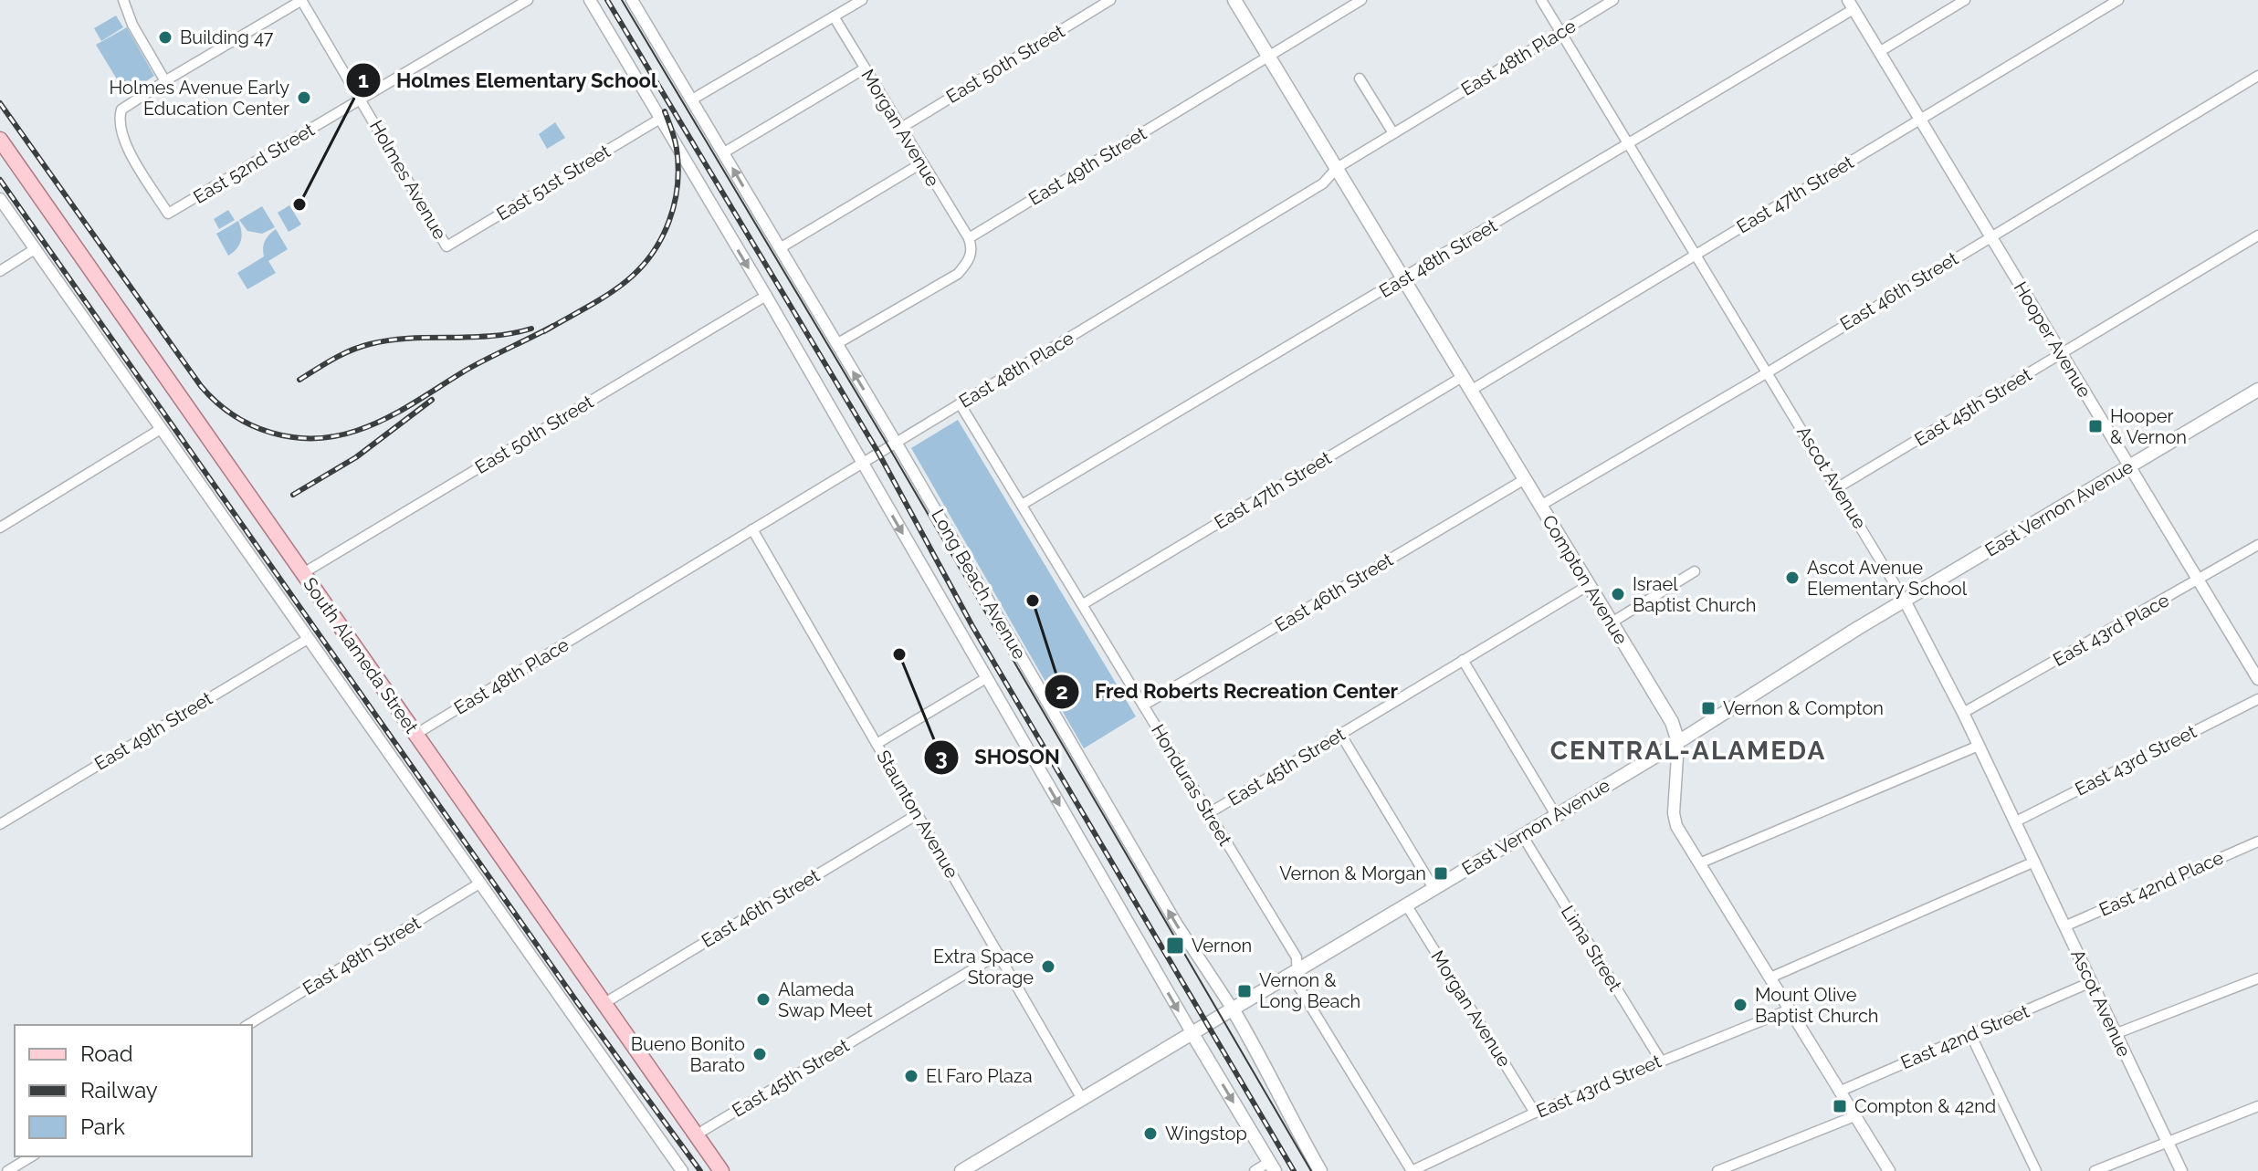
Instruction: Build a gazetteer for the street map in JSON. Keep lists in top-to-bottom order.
{
  "streets": {
    "main road": [
      "East Vernon Avenue",
      "Compton Avenue",
      "Long Beach Avenue",
      "South Alameda Street"
    ],
    "street": [
      "East 48th Place",
      "East 50th Street",
      "Morgan Avenue",
      "East 52nd Street",
      "East 49th Street",
      "Holmes Avenue",
      "East 51st Street",
      "East 47th Street",
      "East 48th Street",
      "East 46th Street",
      "Hooper Avenue",
      "East 45th Street",
      "Ascot Avenue",
      "East 43rd Place",
      "East 43rd Street",
      "Honduras Street",
      "Staunton Avenue",
      "East 42nd Place",
      "Lima Street",
      "East 42nd Street"
    ]
  },
  "crossings": [
    ["East 48th Place", "Ascot Avenue"],
    ["East 48th Place", "Compton Avenue"],
    ["East 48th Place", "Long Beach Avenue"],
    ["East 48th Place", "South Alameda Street"],
    ["East 48th Place", "Honduras Street"],
    ["East 48th Place", "Staunton Avenue"],
    ["East 50th Street", "Morgan Avenue"],
    ["East 50th Street", "South Alameda Street"],
    ["Morgan Avenue", "East 49th Street"],
    ["Morgan Avenue", "East Vernon Avenue"],
    ["Morgan Avenue", "East 43rd Street"],
    ["East 52nd Street", "Holmes Avenue"],
    ["East 49th Street", "Compton Avenue"],
    ["East 49th Street", "South Alameda Street"],
    ["Holmes Avenue", "East 51st Street"],
    ["East 47th Street", "Hooper Avenue"],
    ["East 47th Street", "Ascot Avenue"],
    ["East 47th Street", "Compton Avenue"],
    ["East 47th Street", "Honduras Street"],
    ["East 48th Street", "Hooper Avenue"],
    ["East 48th Street", "Ascot Avenue"],
    ["East 48th Street", "Compton Avenue"],
    ["East 48th Street", "South Alameda Street"],
    ["East 48th Street", "Honduras Street"],
    ["East 46th Street", "Hooper Avenue"],
    ["East 46th Street", "Ascot Avenue"],
    ["East 46th Street", "Compton Avenue"],
    ["East 46th Street", "South Alameda Street"],
    ["East 46th Street", "Honduras Street"],
    ["East 46th Street", "Staunton Avenue"],
    ["Hooper Avenue", "East 45th Street"],
    ["Hooper Avenue", "East Vernon Avenue"],
    ["Hooper Avenue", "East 43rd Place"],
    ["East 45th Street", "Ascot Avenue"],
    ["East 45th Street", "Compton Avenue"],
    ["East 45th Street", "South Alameda Street"],
    ["East 45th Street", "Honduras Street"],
    ["East 45th Street", "Staunton Avenue"],
    ["Ascot Avenue", "East Vernon Avenue"],
    ["Ascot Avenue", "East 43rd Place"],
    ["Ascot Avenue", "East 43rd Street"],
    ["Ascot Avenue", "East 42nd Place"],
    ["Ascot Avenue", "East 42nd Street"],
    ["East Vernon Avenue", "Compton Avenue"],
    ["East Vernon Avenue", "Long Beach Avenue"],
    ["East Vernon Avenue", "Honduras Street"],
    ["East Vernon Avenue", "Staunton Avenue"],
    ["East Vernon Avenue", "Lima Street"],
    ["Compton Avenue", "East 43rd Street"],
    ["Compton Avenue", "East 42nd Street"],
    ["East 43rd Street", "Honduras Street"],
    ["East 43rd Street", "Lima Street"]
  ],
  "districts": ["CENTRAL-ALAMEDA"],
  "places": {
    "other": [
      "Building 47",
      "Holmes Avenue Early Education Center",
      "Holmes Elementary School",
      "Ascot Avenue Elementary School",
      "Israel Baptist Church",
      "Fred Roberts Recreation Center",
      "SHOSON",
      "Extra Space Storage",
      "Alameda Swap Meet",
      "Mount Olive Baptist Church",
      "Bueno Bonito Barato",
      "El Faro Plaza",
      "Wingstop"
    ],
    "transit": [
      "Hooper & Vernon",
      "Vernon & Compton",
      "Vernon & Morgan",
      "Vernon",
      "Vernon & Long Beach",
      "Compton & 42nd"
    ]
  },
  "legend": ["Road", "Railway", "Park"]
}
